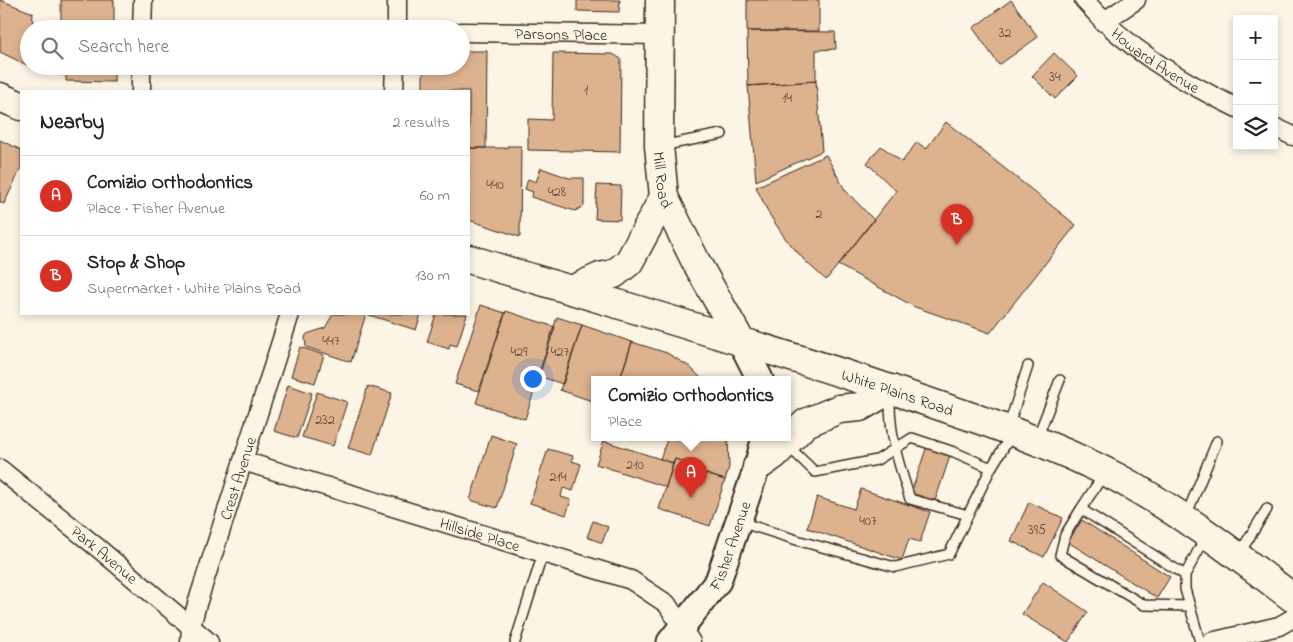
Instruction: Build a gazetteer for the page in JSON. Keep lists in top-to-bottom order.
{
  "streets": {
    "main road": ["Mill Road", "White Plains Road"],
    "street": [
      "Parsons Place",
      "Howard Avenue",
      "Crest Avenue",
      "Hillside Place",
      "Fisher Avenue",
      "Park Avenue"
    ]
  },
  "crossings": [
    ["Parsons Place", "Mill Road"],
    ["Mill Road", "White Plains Road"],
    ["Crest Avenue", "Hillside Place"],
    ["Crest Avenue", "Park Avenue"],
    ["Hillside Place", "Fisher Avenue"]
  ],
  "house_numbers": [
    "32",
    "34",
    "1",
    "14",
    "440",
    "428",
    "2",
    "447",
    "429",
    "427",
    "232",
    "210",
    "214",
    "407",
    "395"
  ],
  "page": {
    "map_buttons": ["+", "−"],
    "search": "Search here",
    "heading": ["Nearby", "2 results"],
    "list": [
      {
        "mark": "A",
        "name": "Comizio Orthodontics",
        "note": "Place · Fisher Avenue",
        "value": "60 m"
      },
      {
        "mark": "B",
        "name": "Stop & Shop",
        "note": "Supermarket · White Plains Road",
        "value": "130 m"
      }
    ],
    "pins": ["B", "A"],
    "popup": ["Comizio Orthodontics", "Place"]
  }
}
